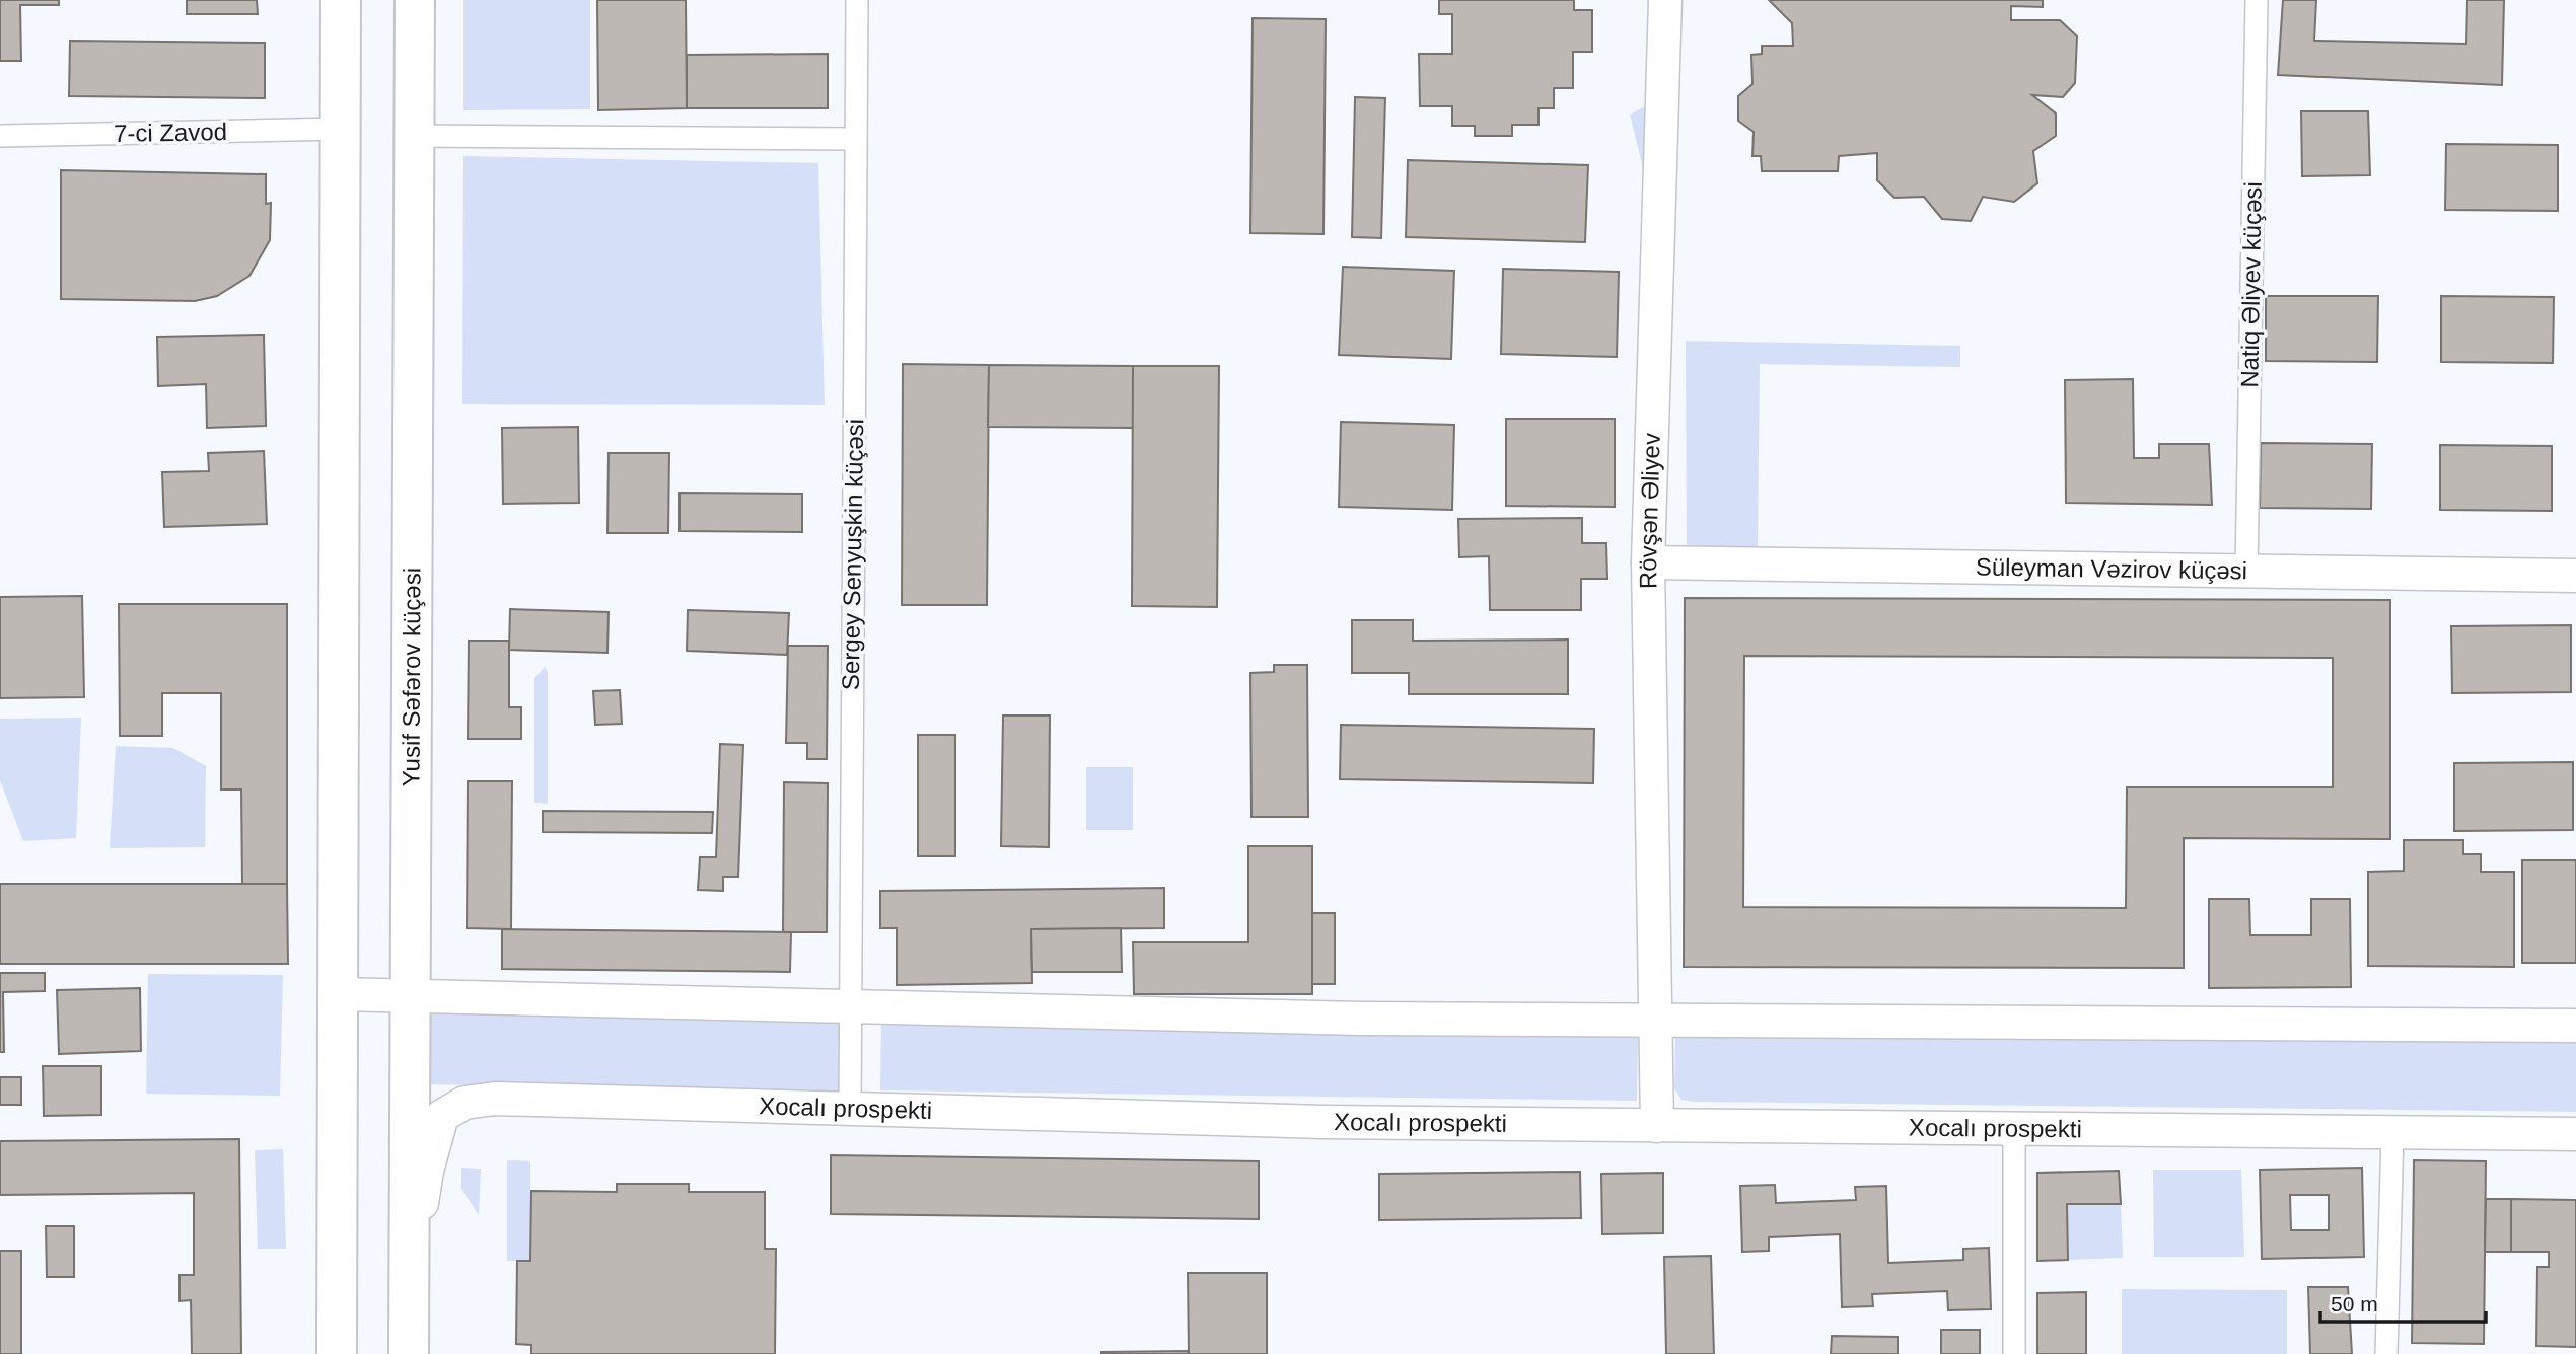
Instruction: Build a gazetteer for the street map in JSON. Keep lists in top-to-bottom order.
{
  "streets": {
    "highway": ["Yusif Səfərov küçəsi"],
    "main road": ["Rövşən Əliyev", "Süleyman Vəzirov küçəsi", "Xocalı prospekti"],
    "street": ["7-ci Zavod", "Natiq Əliyev küçəsi", "Sergey Senyuşkin küçəsi"]
  },
  "crossings": [
    ["Natiq Əliyev küçəsi", "Süleyman Vəzirov küçəsi"],
    ["Rövşən Əliyev", "Süleyman Vəzirov küçəsi"],
    ["Rövşən Əliyev", "Xocalı prospekti"],
    ["Sergey Senyuşkin küçəsi", "Xocalı prospekti"],
    ["Yusif Səfərov küçəsi", "Xocalı prospekti"]
  ],
  "scale_bar": "50 m"
}
